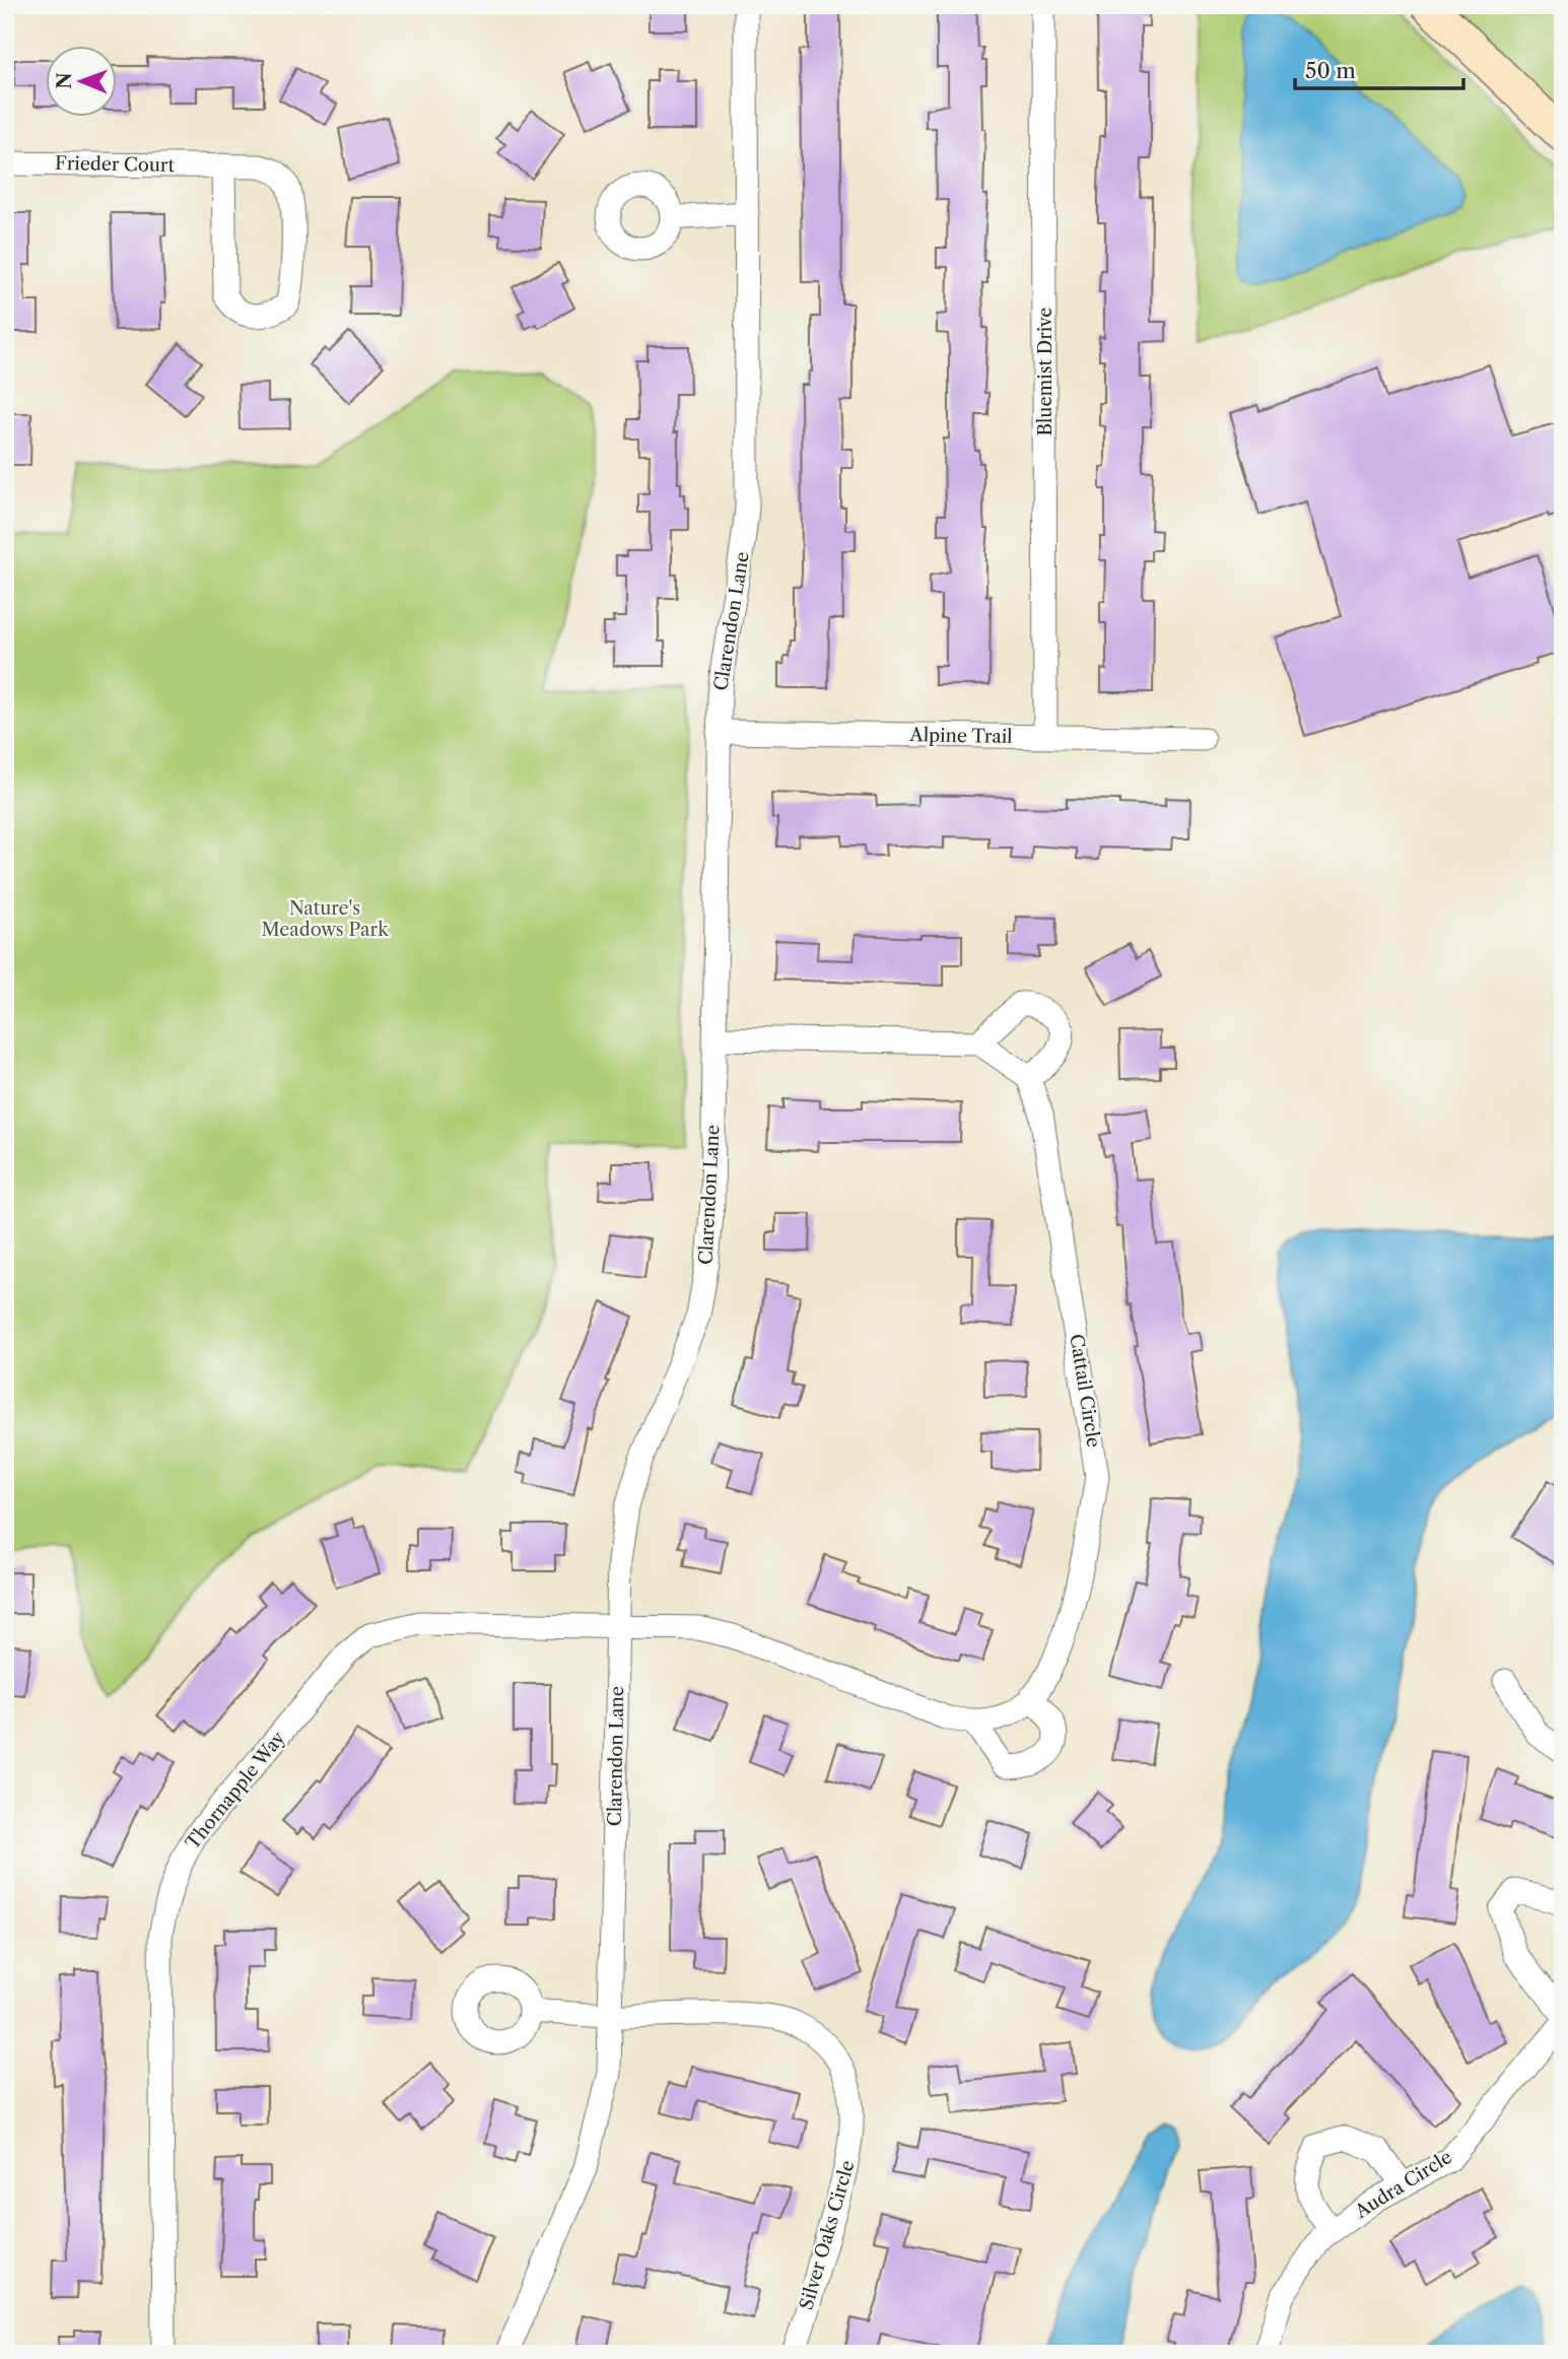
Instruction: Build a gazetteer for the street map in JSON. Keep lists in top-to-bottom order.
{
  "streets": {
    "street": [
      "Frieder Court",
      "Bluemist Drive",
      "Clarendon Lane",
      "Alpine Trail",
      "Cattail Circle",
      "Thornapple Way",
      "Audra Circle",
      "Silver Oaks Circle"
    ]
  },
  "crossings": [
    ["Bluemist Drive", "Alpine Trail"],
    ["Clarendon Lane", "Alpine Trail"],
    ["Clarendon Lane", "Cattail Circle"],
    ["Clarendon Lane", "Thornapple Way"],
    ["Clarendon Lane", "Silver Oaks Circle"],
    ["Cattail Circle", "Thornapple Way"]
  ],
  "parks": ["Nature's Meadows Park"],
  "scale_bar": "50 m",
  "north": "left"
}
